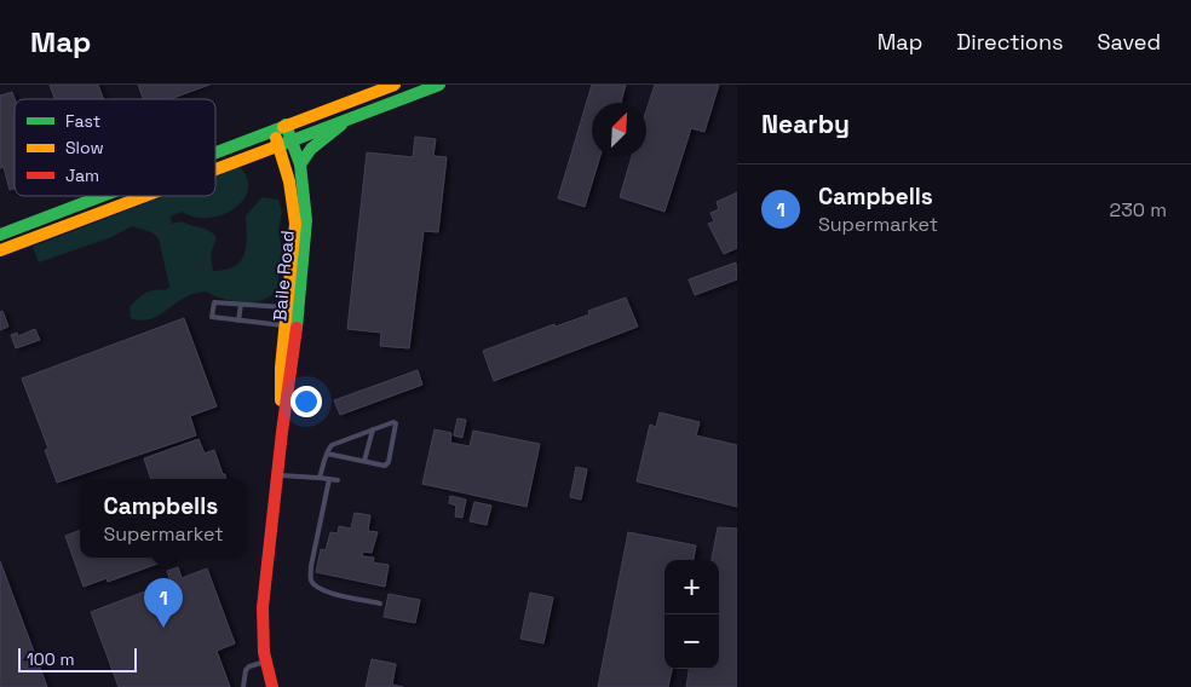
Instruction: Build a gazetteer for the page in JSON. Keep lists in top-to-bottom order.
{
  "streets": {
    "main road": ["Baile Road"]
  },
  "legend": ["Fast", "Slow", "Jam"],
  "scale_bar": "100 m",
  "north": "top right",
  "page": {
    "header": "Map",
    "nav": ["Map", "Directions", "Saved"],
    "heading": "Nearby",
    "list": [
      {
        "mark": "1",
        "name": "Campbells",
        "note": "Supermarket",
        "value": "230 m"
      }
    ],
    "popup": ["Campbells", "Supermarket"],
    "map_buttons": ["+", "−"],
    "pins": "1",
    "scale": "100 m"
  }
}
